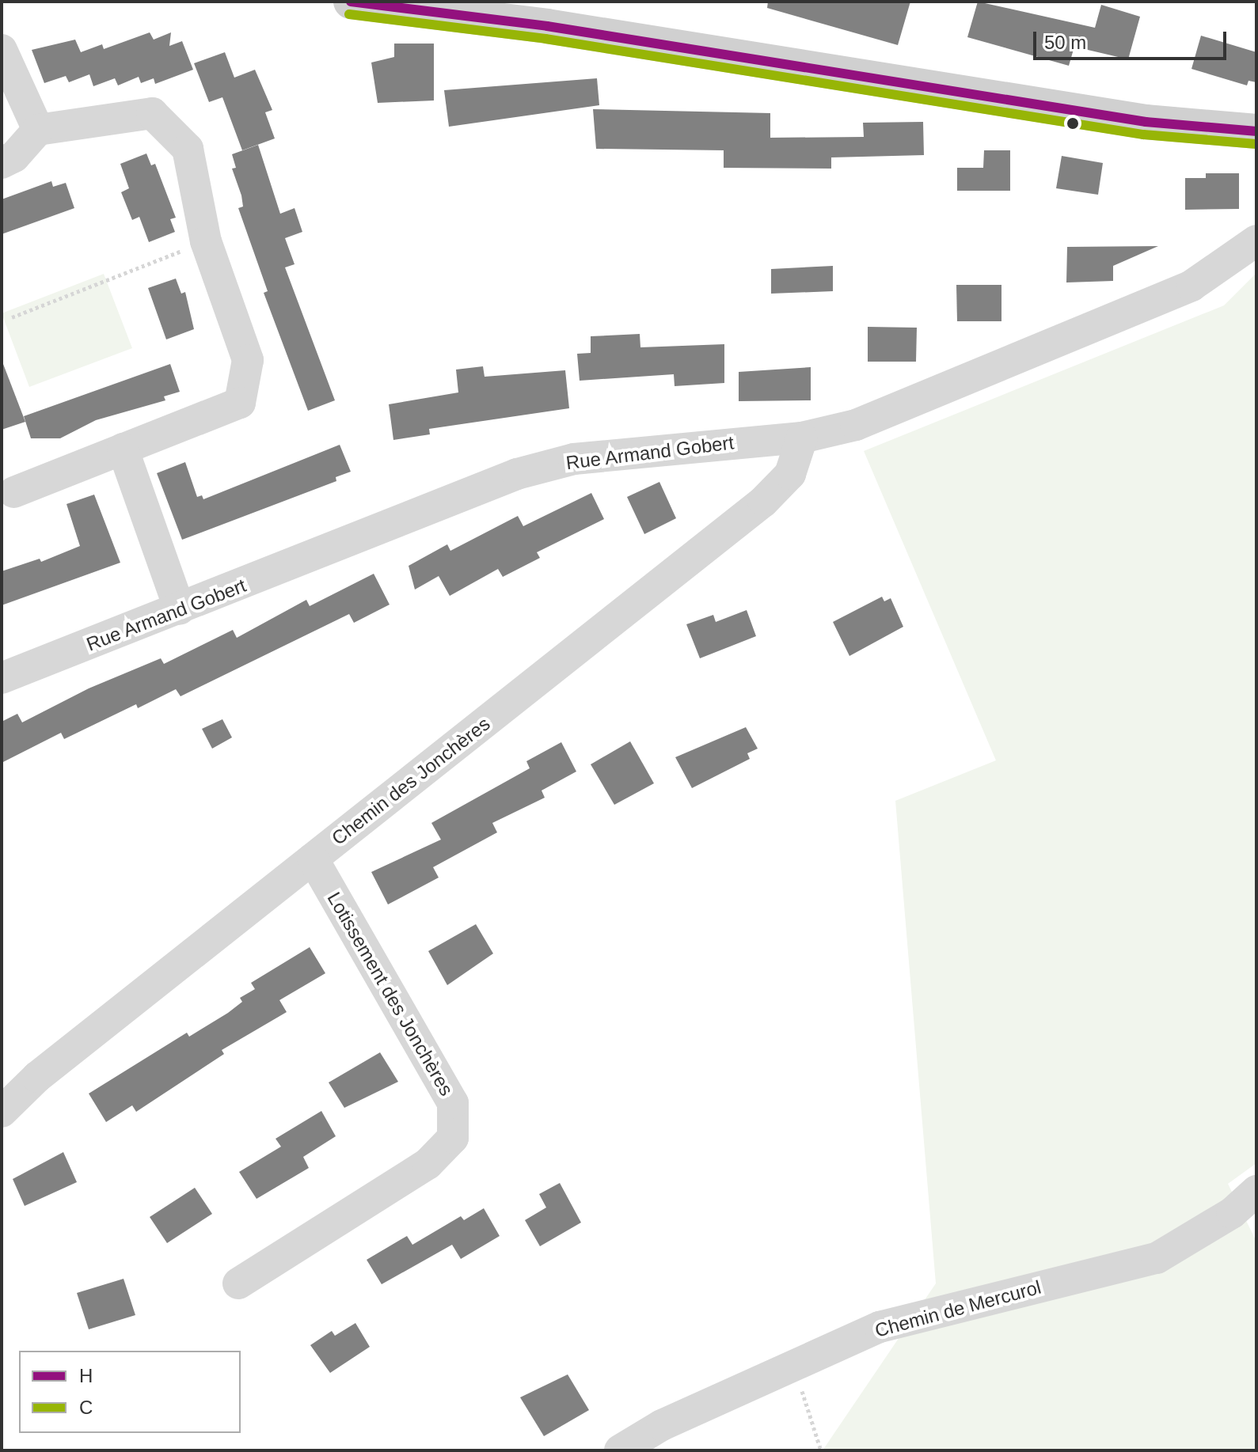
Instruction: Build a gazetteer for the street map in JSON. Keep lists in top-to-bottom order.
{
  "streets": {
    "street": [
      "Rue Armand Gobert",
      "Chemin des Jonchères",
      "Lotissement des Jonchères",
      "Chemin de Mercurol"
    ]
  },
  "crossings": [
    ["Rue Armand Gobert", "Chemin des Jonchères"],
    ["Chemin des Jonchères", "Lotissement des Jonchères"]
  ],
  "lines": ["transit line H", "transit line C"],
  "legend": ["H", "C"],
  "scale_bar": "50 m"
}
